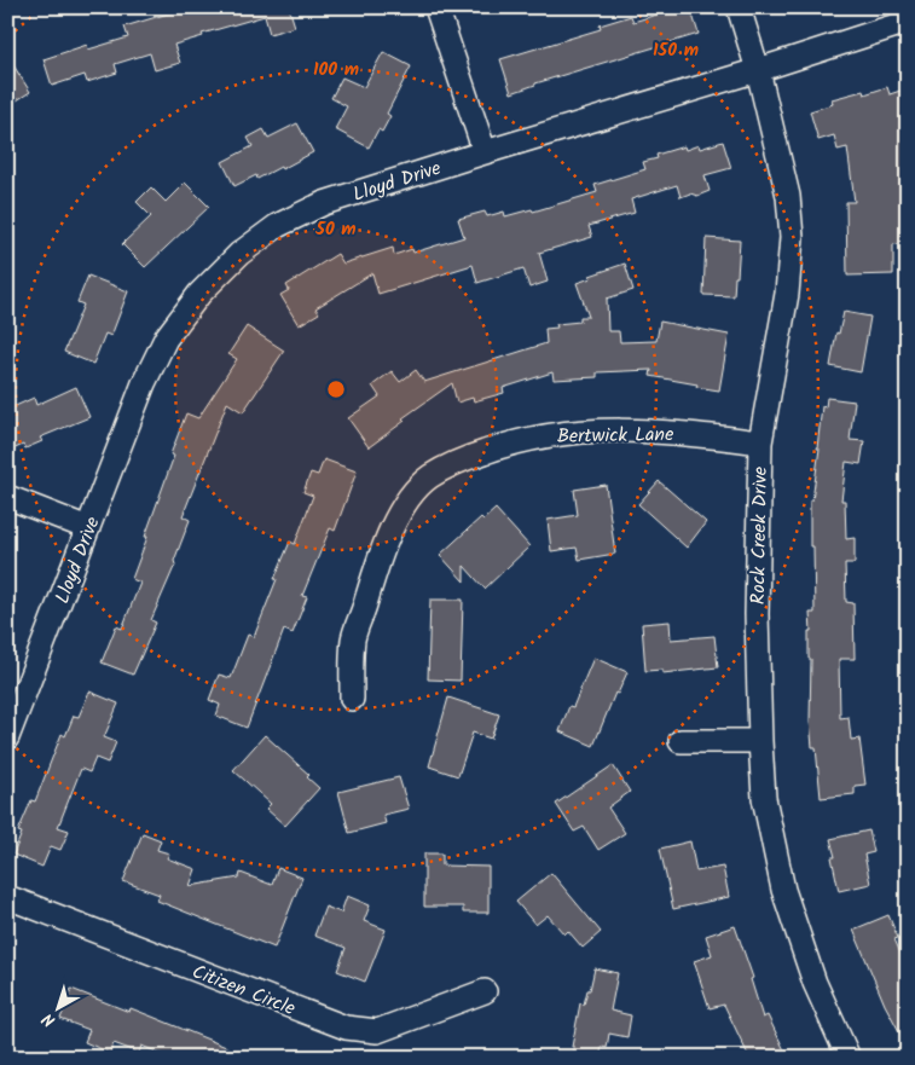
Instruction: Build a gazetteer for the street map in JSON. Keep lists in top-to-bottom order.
{
  "streets": {
    "street": [
      "Lloyd Drive",
      "Bertwick Lane",
      "Rock Creek Drive",
      "Citizen Circle"
    ]
  },
  "crossings": [
    ["Lloyd Drive", "Rock Creek Drive"],
    ["Bertwick Lane", "Rock Creek Drive"]
  ],
  "north": "bottom left",
  "rings": ["150 m", "100 m", "50 m"]
}
